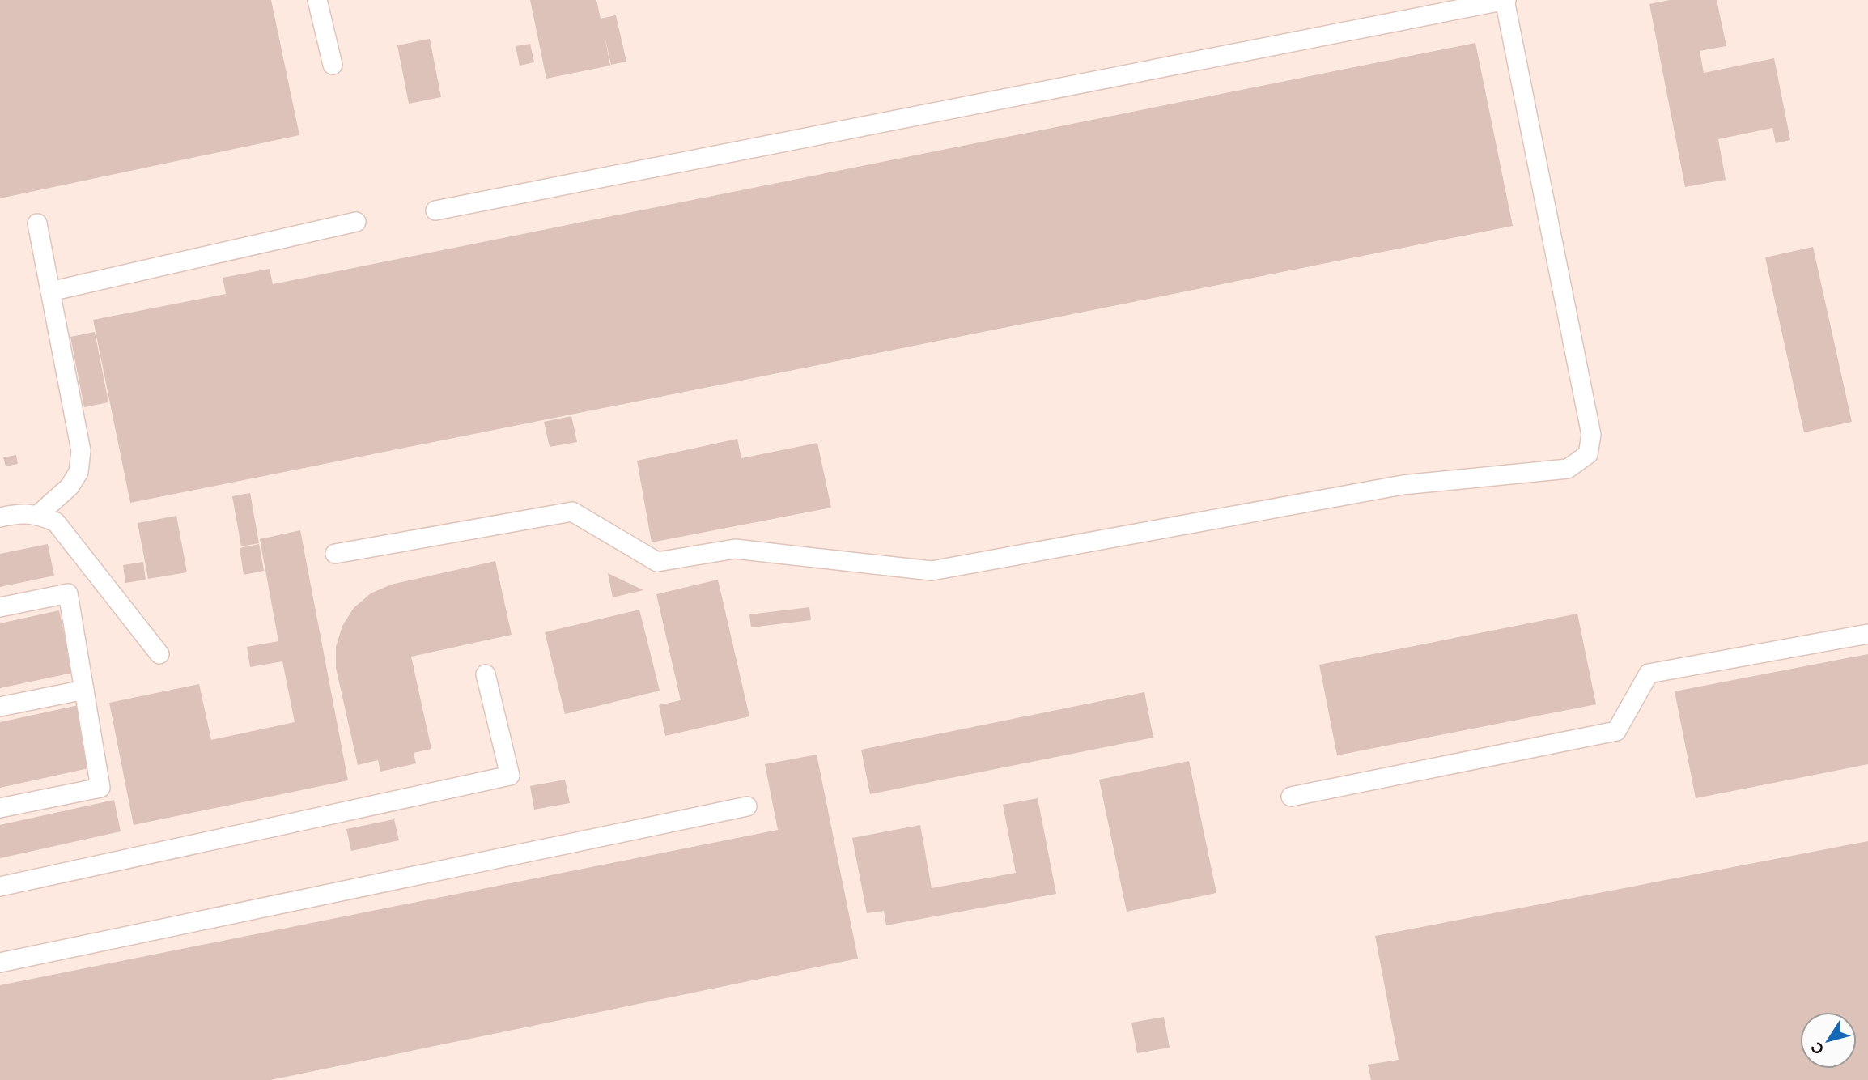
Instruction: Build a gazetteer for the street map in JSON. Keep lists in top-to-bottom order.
{
  "north": "bottom left"
}
